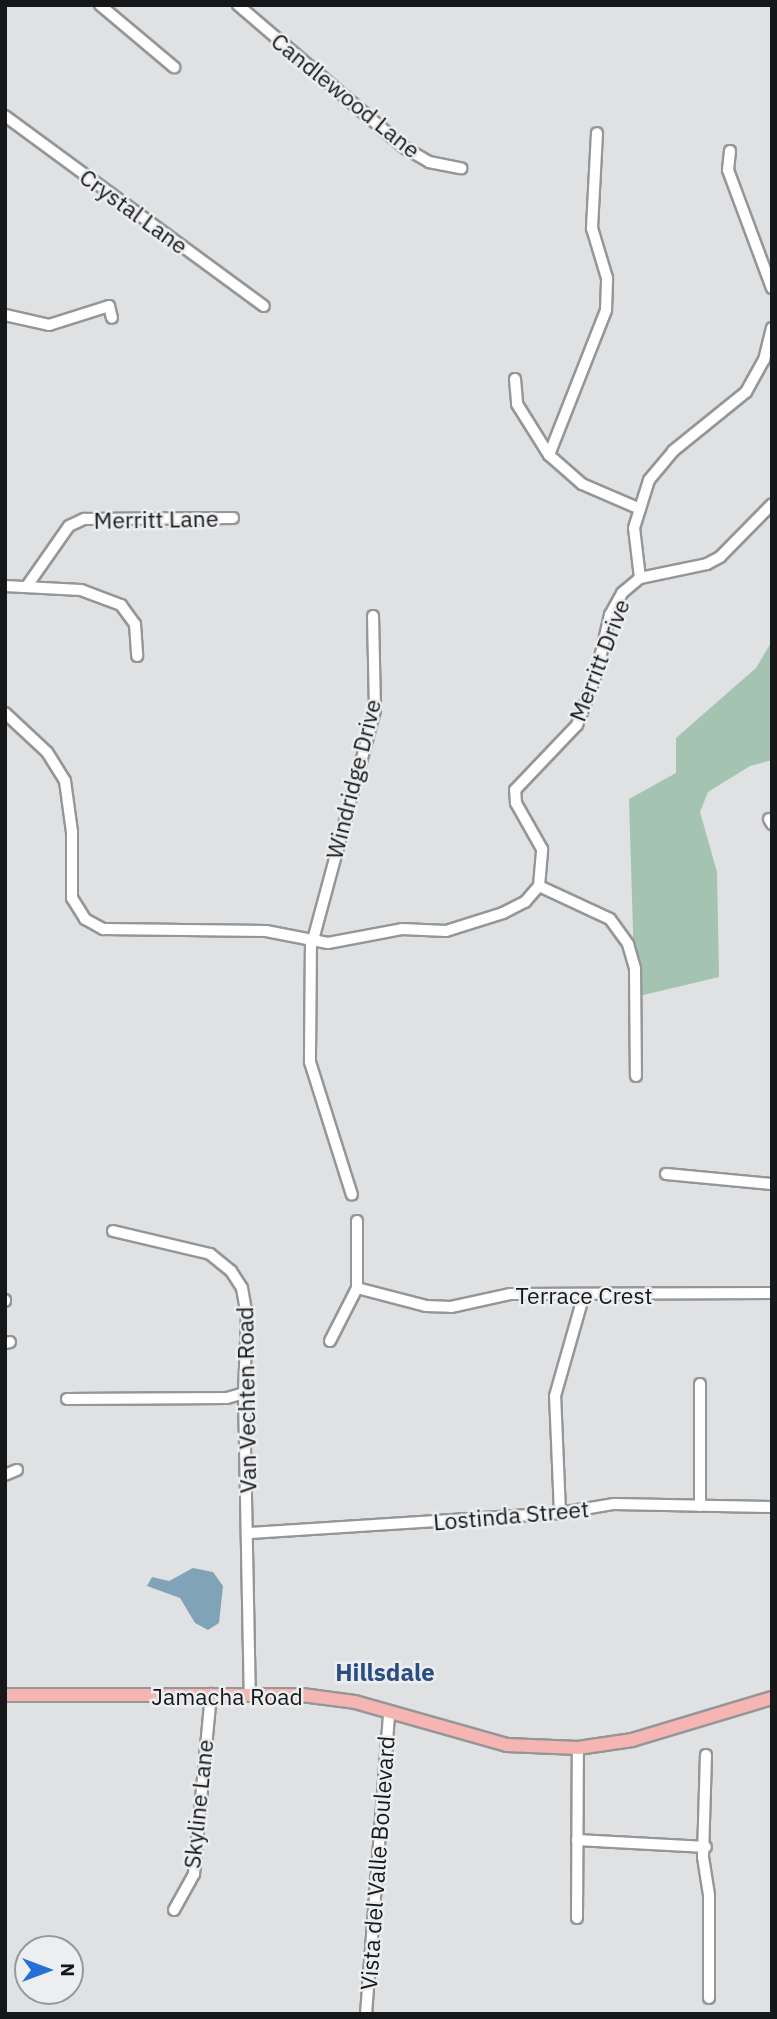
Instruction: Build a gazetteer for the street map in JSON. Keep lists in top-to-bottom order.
{
  "streets": {
    "main road": ["Jamacha Road"],
    "street": [
      "Candlewood Lane",
      "Crystal Lane",
      "Merritt Lane",
      "Merritt Drive",
      "Windridge Drive",
      "Terrace Crest",
      "Van Vechten Road",
      "Lostinda Street",
      "Skyline Lane",
      "Vista del Valle Boulevard"
    ]
  },
  "crossings": [
    ["Van Vechten Road", "Lostinda Street"],
    ["Van Vechten Road", "Jamacha Road"],
    ["Jamacha Road", "Skyline Lane"],
    ["Jamacha Road", "Vista del Valle Boulevard"]
  ],
  "districts": ["Hillsdale"],
  "north": "right"
}
